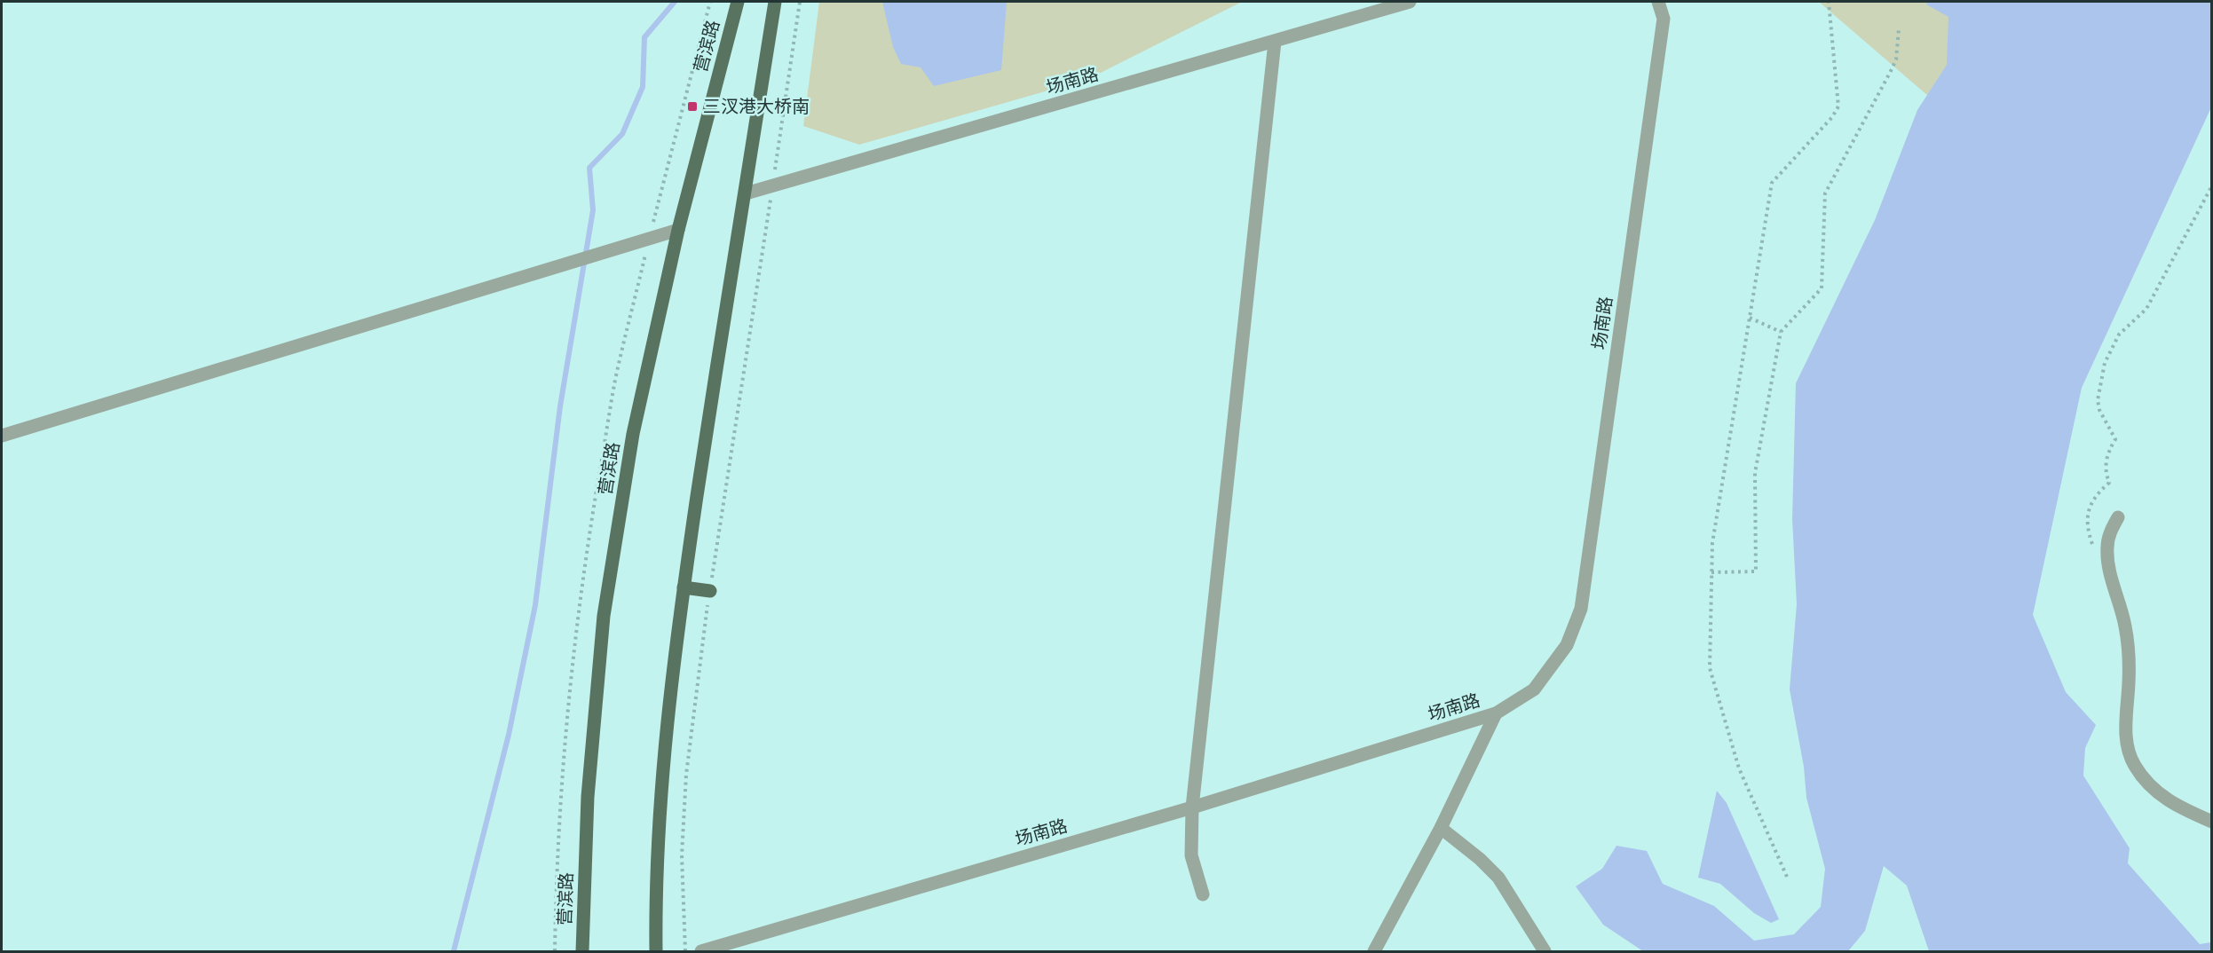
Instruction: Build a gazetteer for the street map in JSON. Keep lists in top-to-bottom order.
{
  "streets": {
    "main road": ["营滨路"],
    "street": ["场南路"]
  },
  "places": {
    "transit": ["三汊港大桥南"]
  }
}
